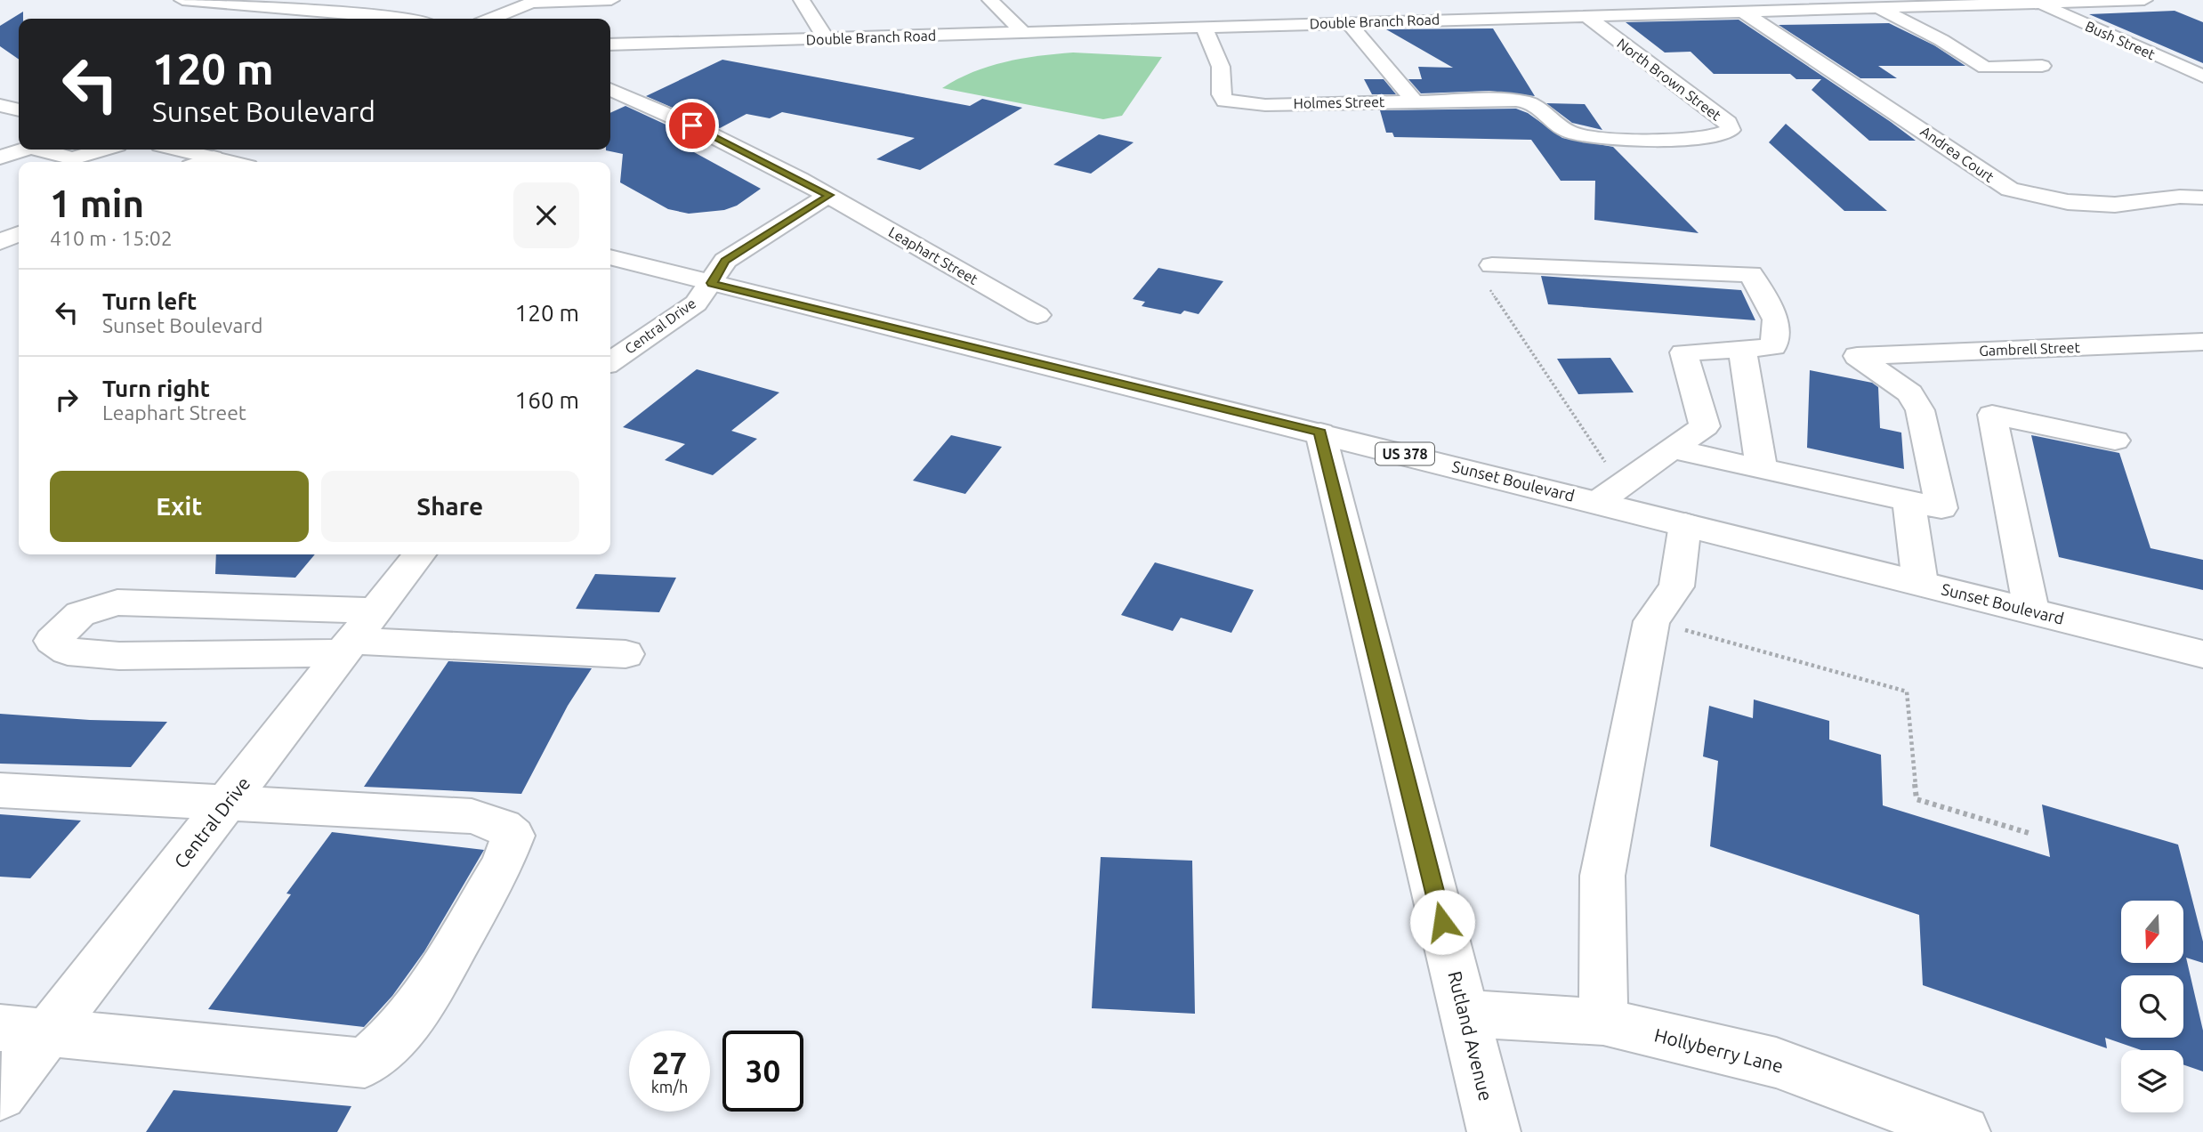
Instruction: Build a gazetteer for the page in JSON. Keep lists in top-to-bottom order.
{
  "streets": {
    "street": [
      "Double Branch Road",
      "Bush Street",
      "North Brown Street",
      "Holmes Street",
      "Andrea Court",
      "Leaphart Street",
      "Central Drive",
      "Gambrell Street",
      "US 378",
      "Sunset Boulevard",
      "Rutland Avenue",
      "Hollyberry Lane"
    ]
  },
  "crossings": [
    ["Double Branch Road", "Bush Street"],
    ["Double Branch Road", "North Brown Street"],
    ["Double Branch Road", "Holmes Street"],
    ["Double Branch Road", "Andrea Court"],
    ["North Brown Street", "Holmes Street"],
    ["Central Drive", "Sunset Boulevard"],
    ["Sunset Boulevard", "Rutland Avenue"],
    ["Rutland Avenue", "Hollyberry Lane"]
  ],
  "north": "bottom",
  "page": {
    "turn": ["120 m", "Sunset Boulevard"],
    "heading": ["1 min", "410 m · 15:02"],
    "list": [
      {
        "name": "Turn left",
        "note": "Sunset Boulevard",
        "value": "120 m"
      },
      {
        "name": "Turn right",
        "note": "Leaphart Street",
        "value": "160 m"
      }
    ],
    "buttons": ["Exit", "Share"],
    "speed": "27 km/h",
    "limit": "30"
  }
}
